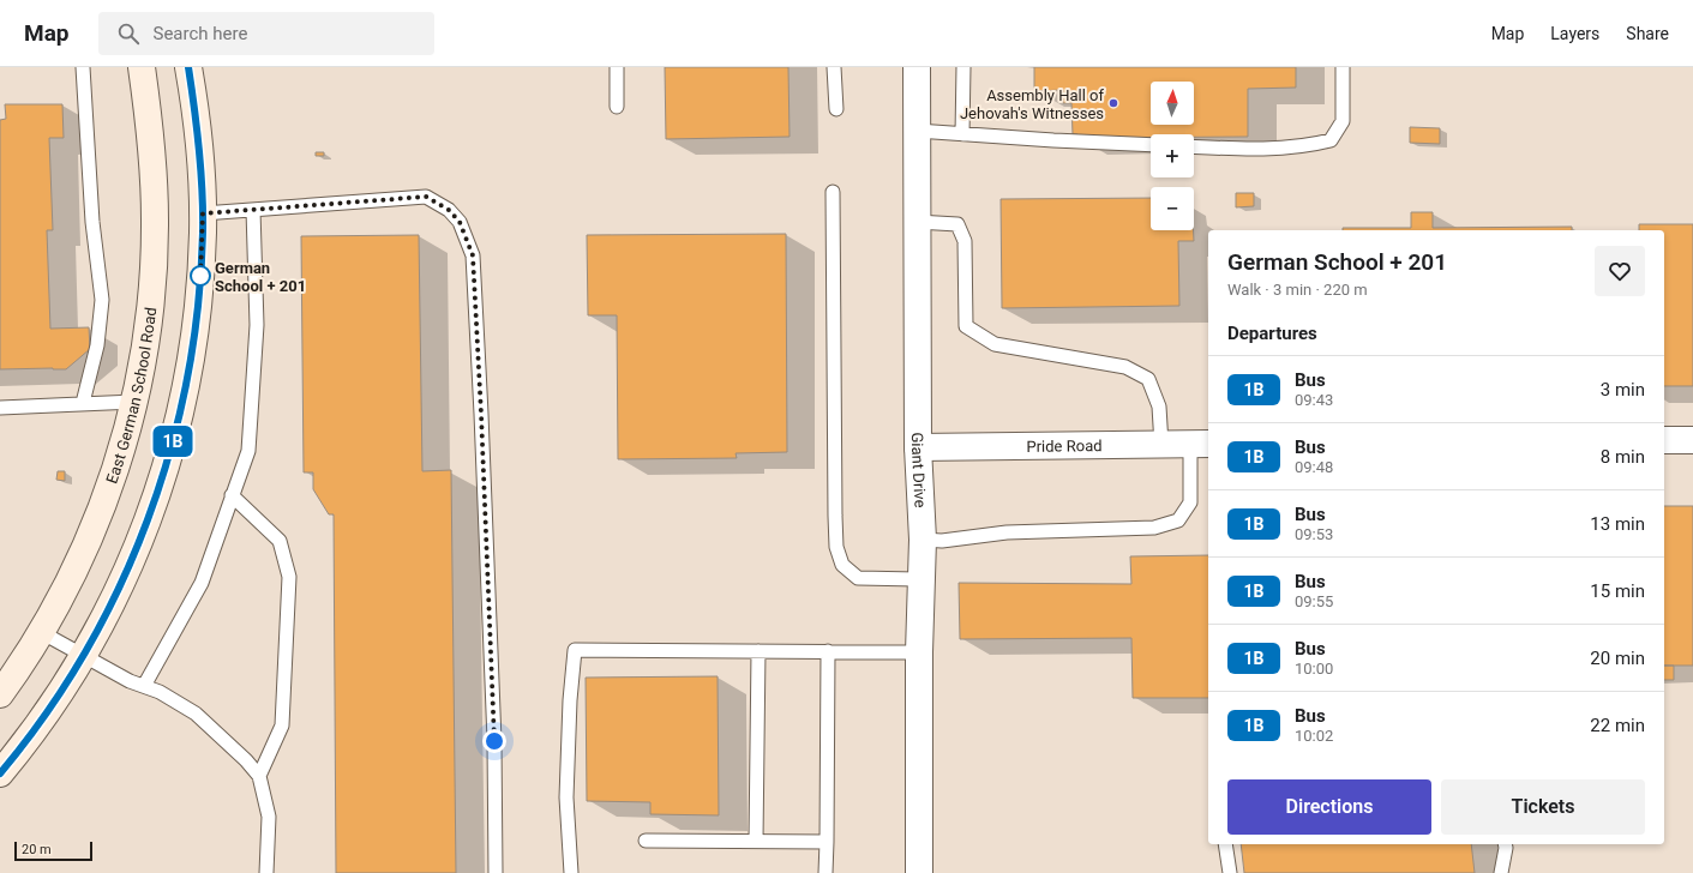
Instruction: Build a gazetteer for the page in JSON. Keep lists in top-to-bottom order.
{
  "streets": {
    "street": ["East German School Road", "Pride Road", "Giant Drive"]
  },
  "crossings": [
    ["Pride Road", "Giant Drive"]
  ],
  "places": ["Assembly Hall of Jehovah's Witnesses", "German School + 201"],
  "lines": ["bus line 1B"],
  "scale_bar": "20 m",
  "north": "top",
  "page": {
    "header": "Map",
    "search": "Search here",
    "nav": ["Map", "Layers", "Share"],
    "on_map": "1B",
    "map_buttons": ["+", "−"],
    "heading": [
      ["German School + 201", "Walk · 3 min · 220 m"],
      "Departures"
    ],
    "list": [
      {
        "mark": "1B",
        "name": "Bus",
        "note": "09:43",
        "value": "3 min"
      },
      {
        "mark": "1B",
        "name": "Bus",
        "note": "09:48",
        "value": "8 min"
      },
      {
        "mark": "1B",
        "name": "Bus",
        "note": "09:53",
        "value": "13 min"
      },
      {
        "mark": "1B",
        "name": "Bus",
        "note": "09:55",
        "value": "15 min"
      },
      {
        "mark": "1B",
        "name": "Bus",
        "note": "10:00",
        "value": "20 min"
      },
      {
        "mark": "1B",
        "name": "Bus",
        "note": "10:02",
        "value": "22 min"
      }
    ],
    "buttons": ["Directions", "Tickets"],
    "scale": "20 m"
  }
}
